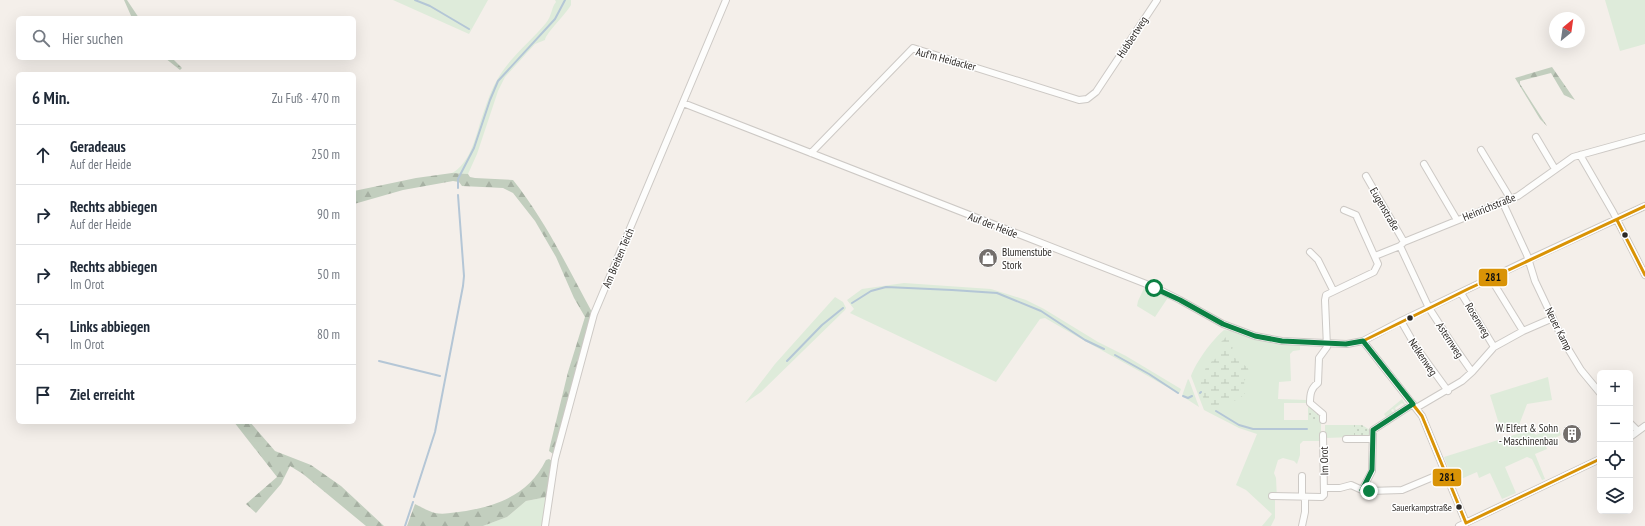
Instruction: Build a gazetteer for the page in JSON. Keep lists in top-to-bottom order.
{
  "streets": {
    "street": [
      "Hubbertweg",
      "Auf'm Heidacker",
      "Heinrichstraße",
      "Eugenstraße",
      "Auf der Heide",
      "Am Breiten Teich",
      "Rosenweg",
      "Neuer Kamp",
      "Asternweg",
      "Nelkenweg",
      "Im Orot"
    ]
  },
  "crossings": [
    ["Hubbertweg", "Auf'm Heidacker"],
    ["Auf'm Heidacker", "Auf der Heide"],
    ["Heinrichstraße", "Eugenstraße"],
    ["Heinrichstraße", "Neuer Kamp"],
    ["Eugenstraße", "Auf der Heide"],
    ["Eugenstraße", "Asternweg"],
    ["Auf der Heide", "Am Breiten Teich"],
    ["Auf der Heide", "Rosenweg"],
    ["Auf der Heide", "Neuer Kamp"],
    ["Auf der Heide", "Asternweg"],
    ["Auf der Heide", "Nelkenweg"]
  ],
  "places": {
    "shop": ["Blumenstube Stork"],
    "building": ["W. Elfert & Sohn - Maschinenbau"],
    "other": ["Sauerkampstraße"]
  },
  "lines": ["transit line 281"],
  "north": "top right",
  "page": {
    "search": "Hier suchen",
    "heading": ["6 Min.", "Zu Fuß · 470 m"],
    "list": [
      ["Geradeaus", "Auf der Heide", "250 m"],
      ["Rechts abbiegen", "Auf der Heide", "90 m"],
      ["Rechts abbiegen", "Im Orot", "50 m"],
      ["Links abbiegen", "Im Orot", "80 m"],
      "Ziel erreicht"
    ],
    "map_buttons": ["+", "−"]
  }
}
